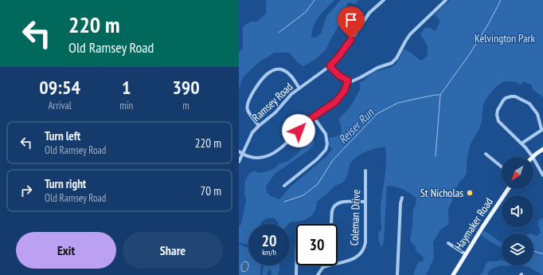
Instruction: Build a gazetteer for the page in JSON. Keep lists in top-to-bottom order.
{
  "streets": {
    "main road": ["Haymaker Road"],
    "street": ["Ramsey Road", "Coleman Drive"]
  },
  "water": ["Reiser Run"],
  "parks": ["Kelvington Park"],
  "places": ["St Nicholas"],
  "north": "bottom left",
  "page": {
    "turn": ["220 m", "Old Ramsey Road"],
    "eta": [
      "09:54",
      "Arrival",
      "1",
      "min",
      "390",
      "m"
    ],
    "list": [
      {
        "name": "Turn left",
        "note": "Old Ramsey Road",
        "value": "220 m"
      },
      {
        "name": "Turn right",
        "note": "Old Ramsey Road",
        "value": "70 m"
      }
    ],
    "speed": "20 km/h",
    "limit": "30",
    "buttons": ["Exit", "Share"]
  }
}
